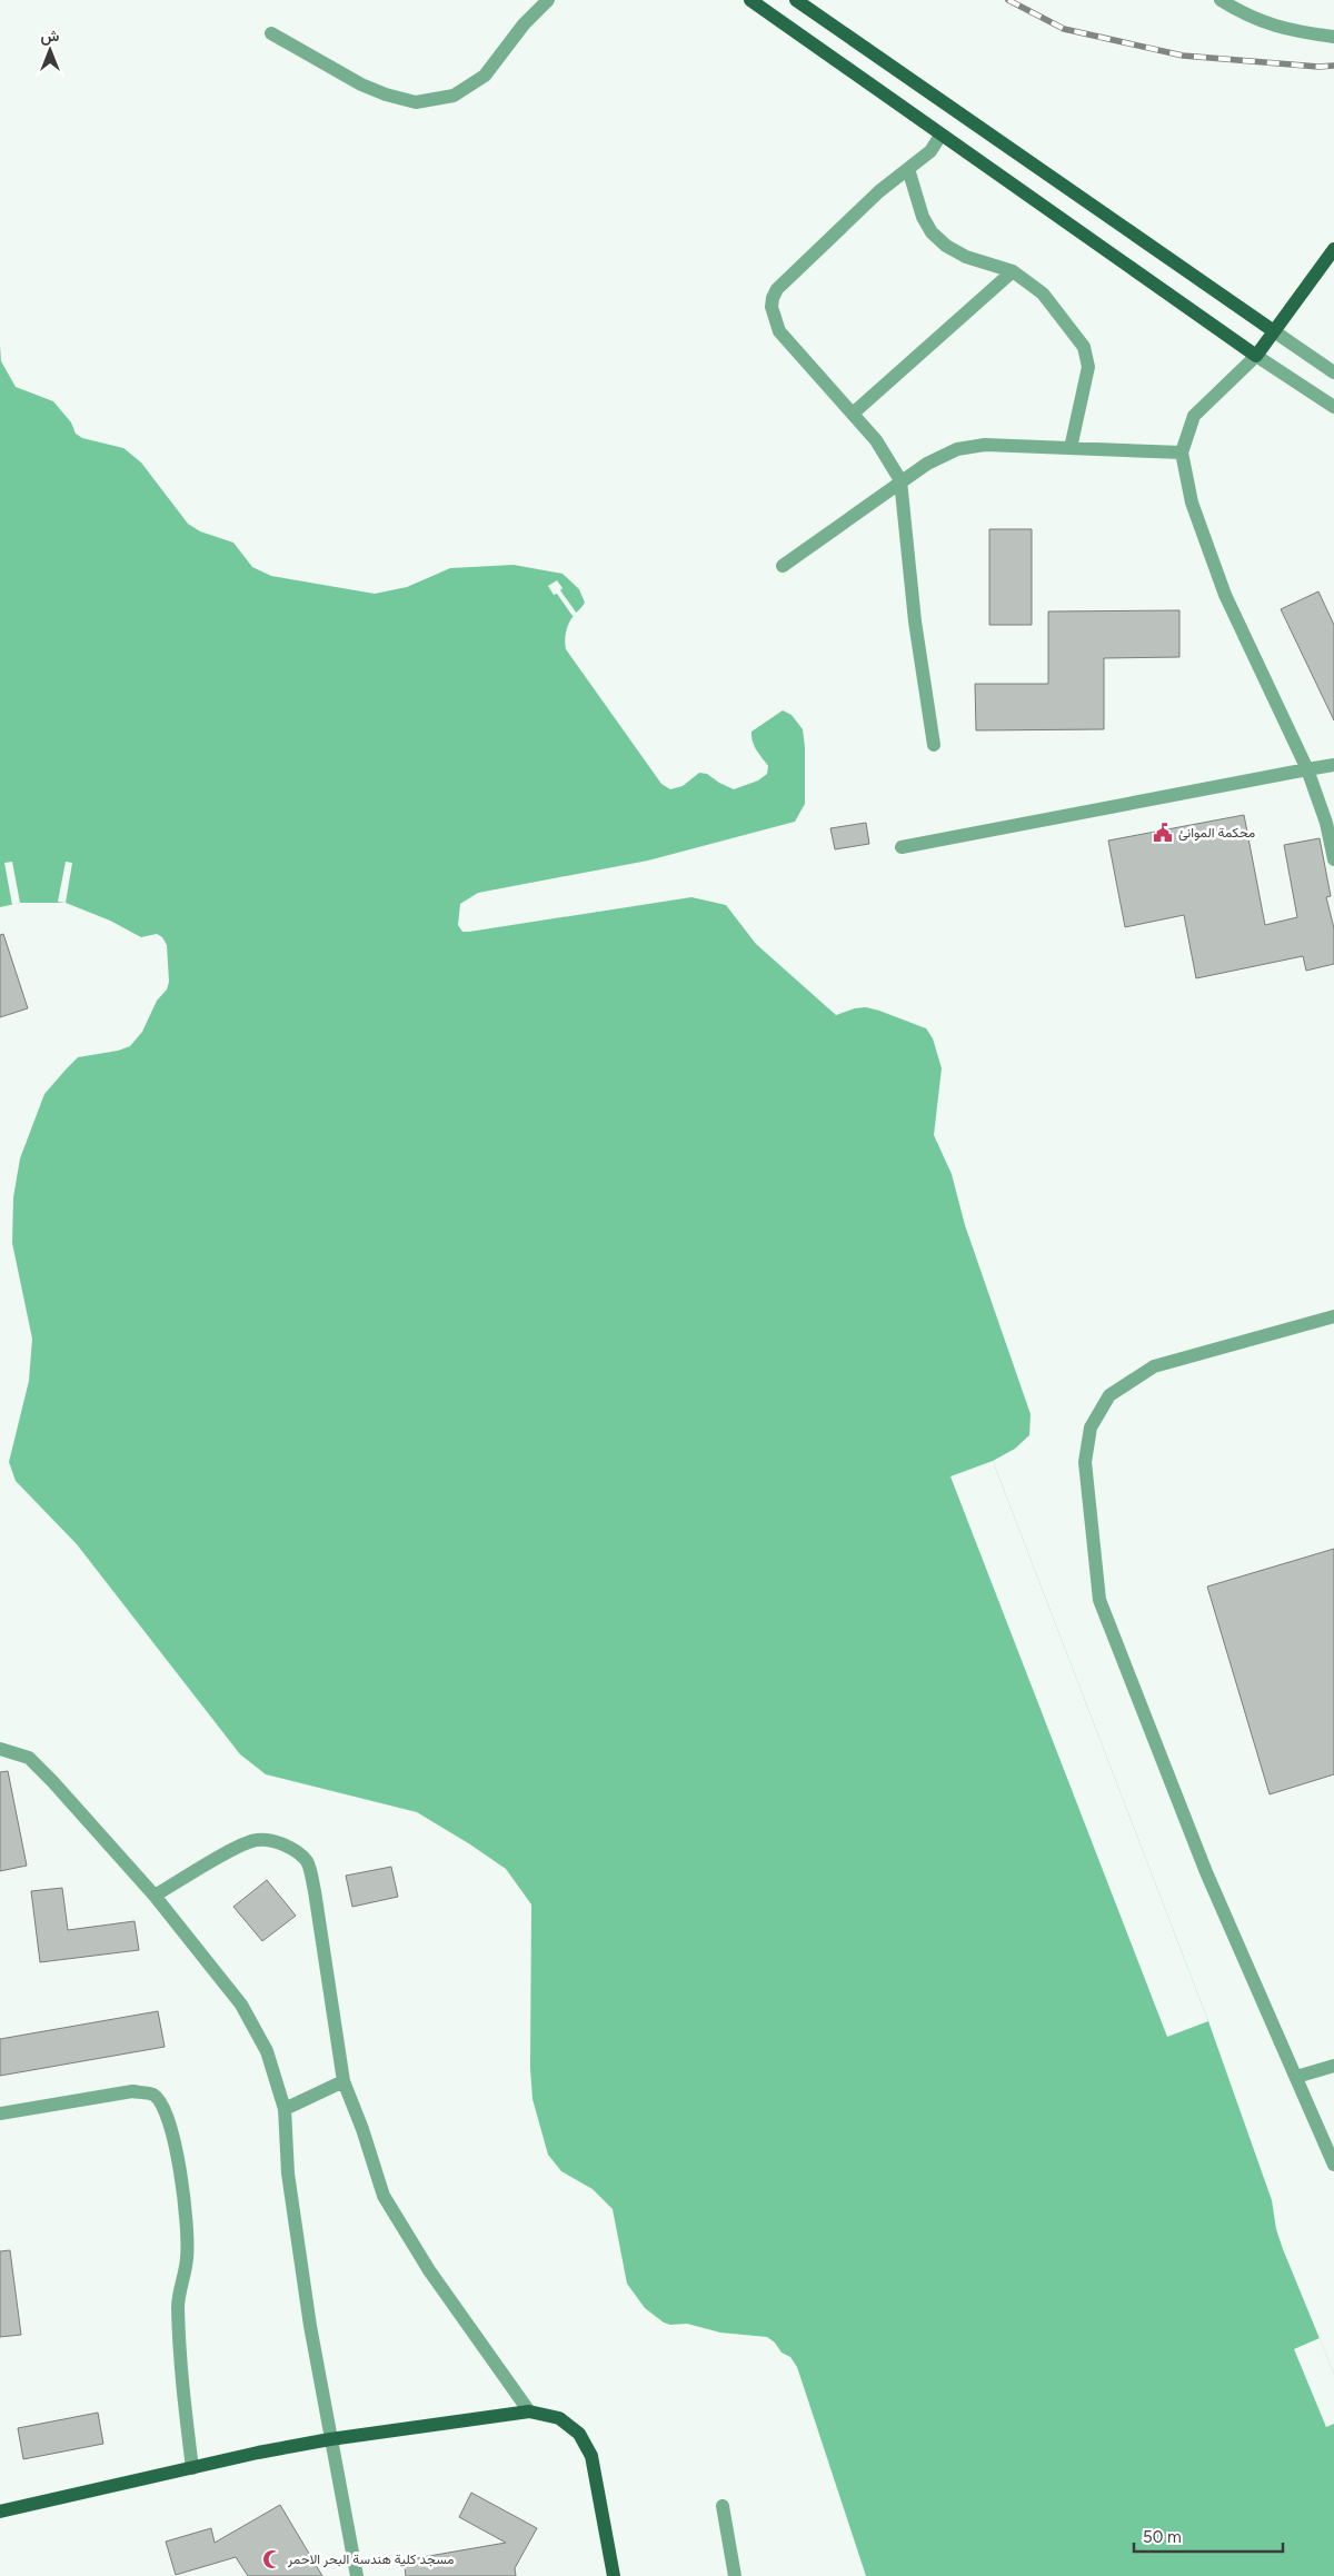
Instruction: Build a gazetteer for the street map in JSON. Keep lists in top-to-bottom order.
{
  "places": {
    "public building": ["محكمة الموانئ"],
    "mosque": ["مسجد كلية هندسة البحر الاحمر"]
  },
  "scale_bar": "50 m",
  "north": "top"
}
